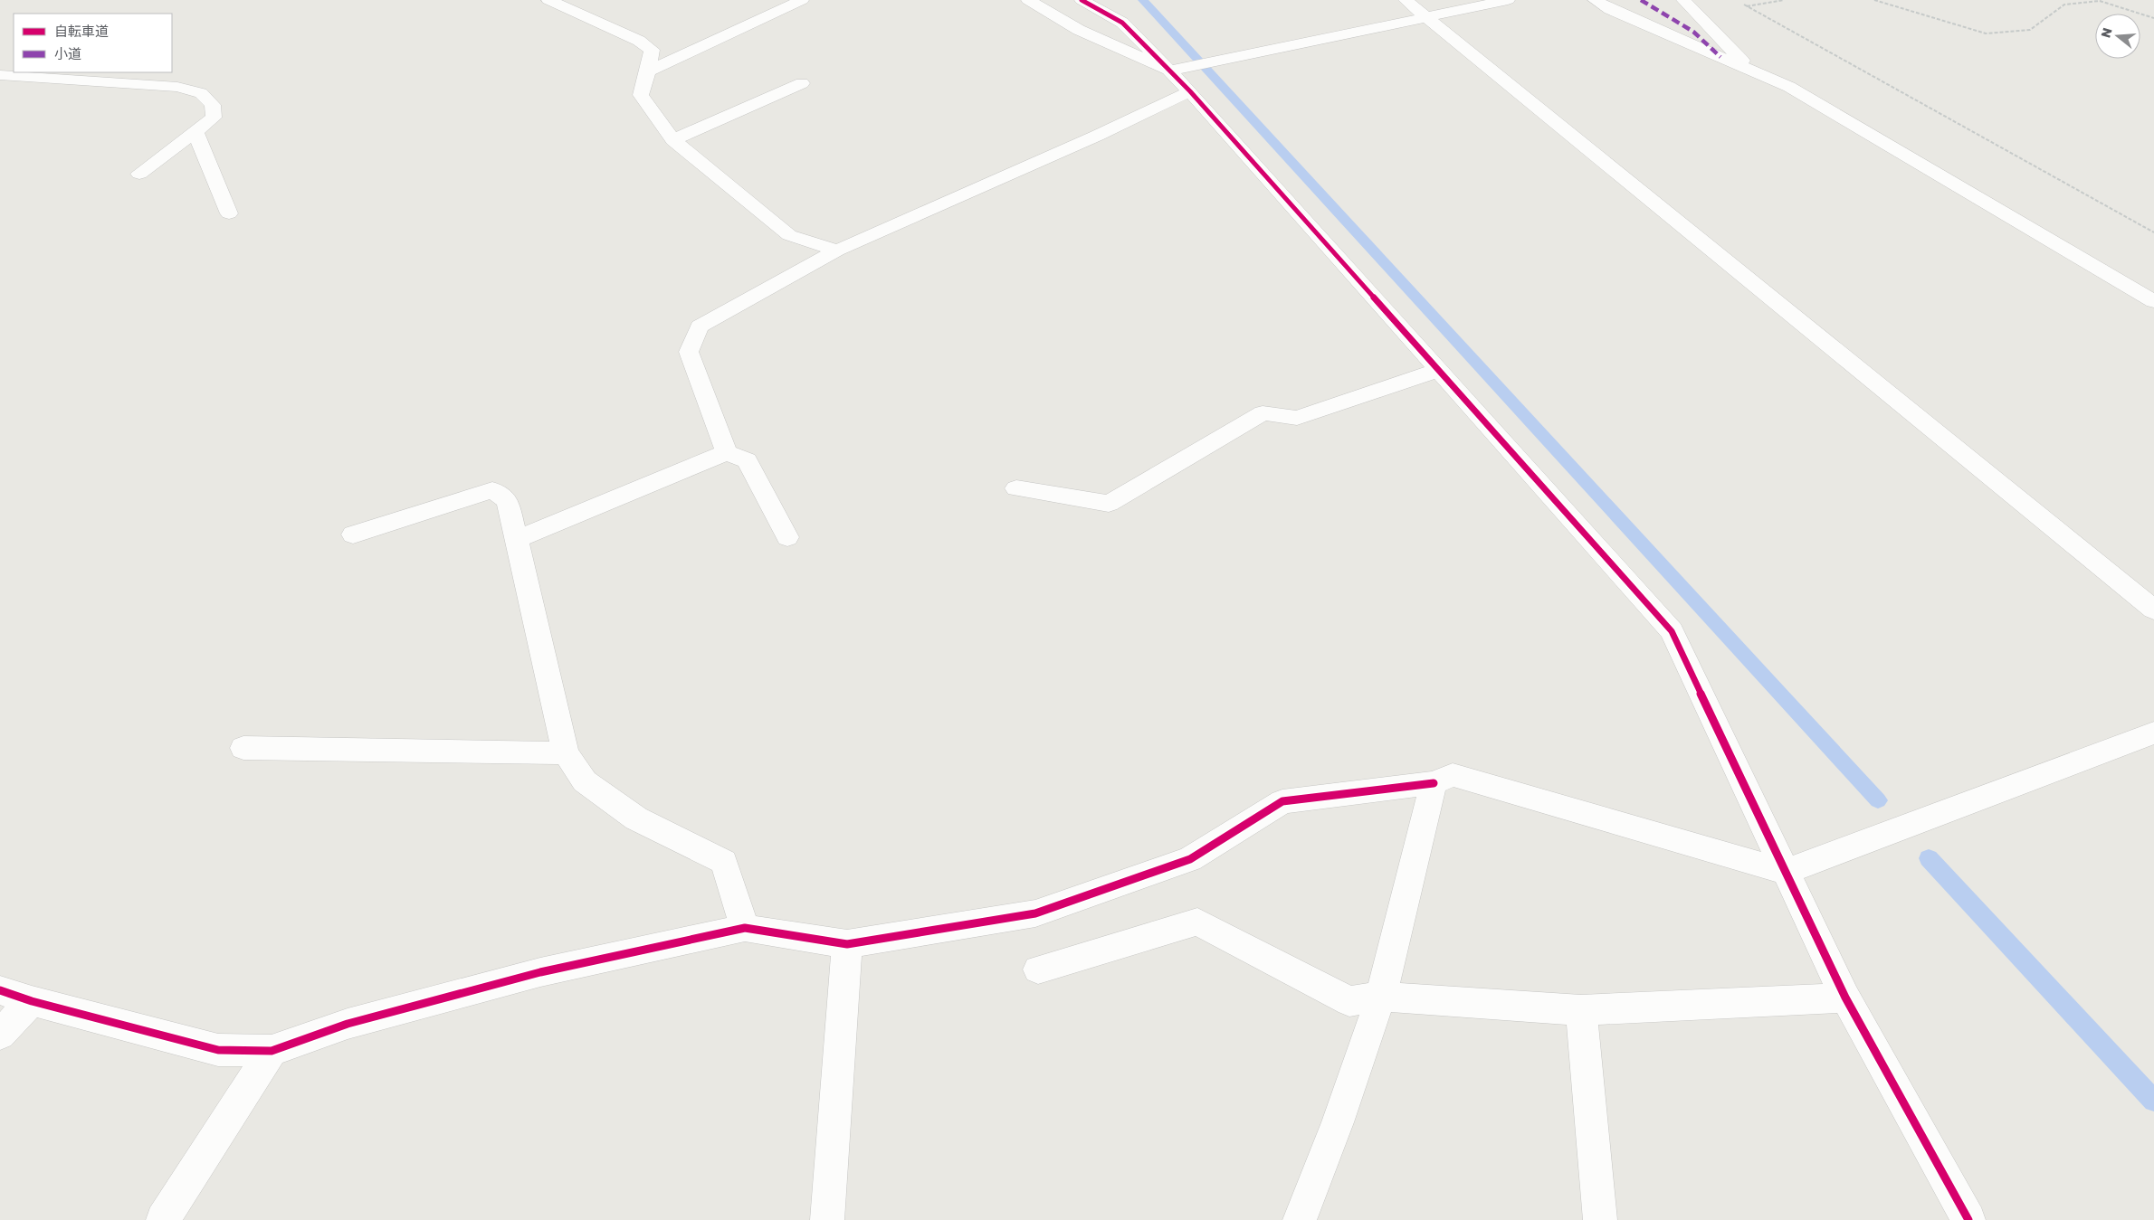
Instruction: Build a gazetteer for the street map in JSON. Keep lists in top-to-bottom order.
{
  "legend": ["自転車道", "小道"],
  "north": "left"
}
